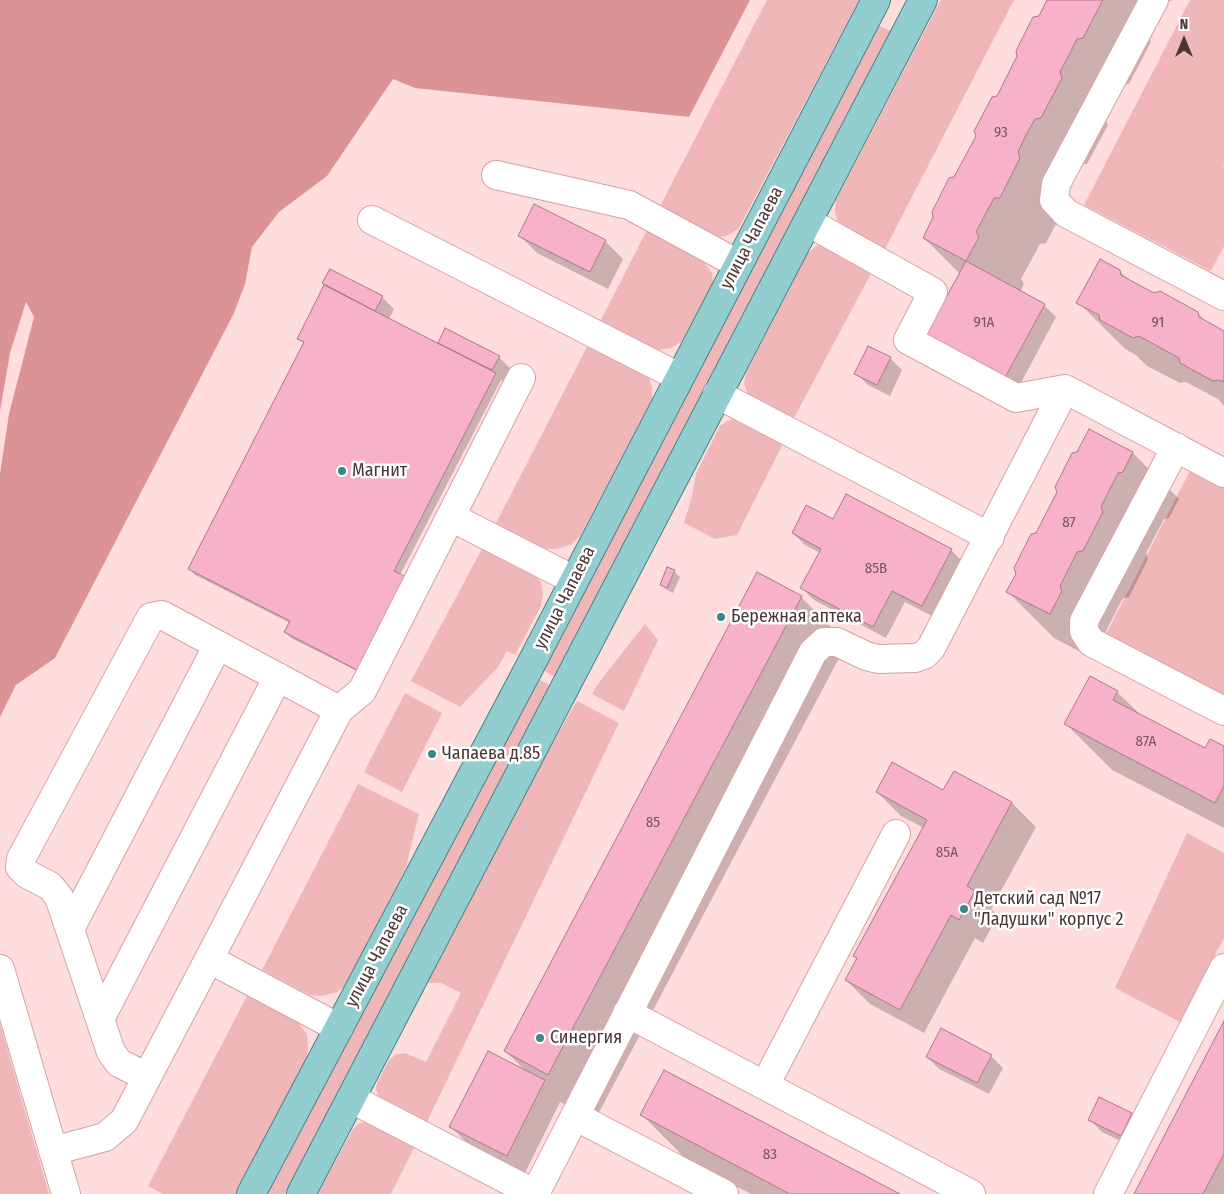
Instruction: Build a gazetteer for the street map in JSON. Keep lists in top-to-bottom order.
{
  "streets": {
    "main road": ["улица Чапаева"]
  },
  "places": [
    "Магнит",
    "Бережная аптека",
    "Чапаева д.85",
    "Детский сад №17 \"Ладушки\" корпус 2",
    "Синергия"
  ],
  "house_numbers": [
    "93",
    "91А",
    "91",
    "87",
    "85В",
    "87А",
    "85",
    "85А",
    "83"
  ],
  "north": "top"
}
